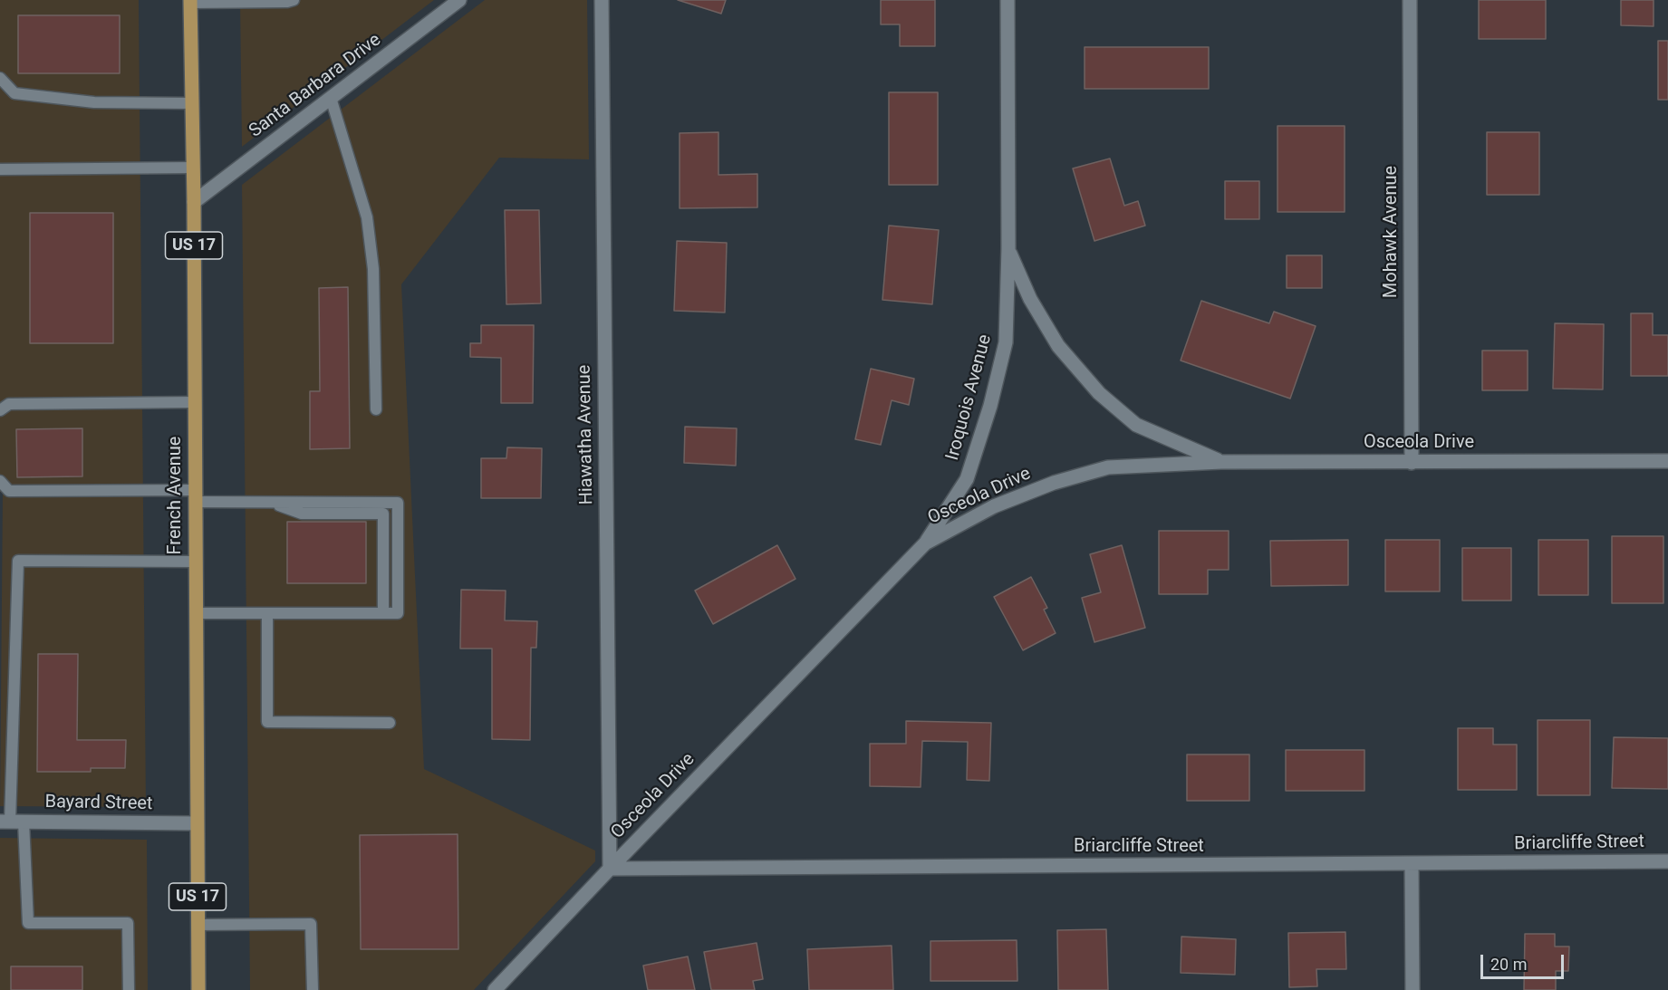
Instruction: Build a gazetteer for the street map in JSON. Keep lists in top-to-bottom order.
{
  "streets": {
    "main road": ["US 17", "French Avenue"],
    "street": [
      "Santa Barbara Drive",
      "Mohawk Avenue",
      "Iroquois Avenue",
      "Hiawatha Avenue",
      "Osceola Drive",
      "Bayard Street",
      "Briarcliffe Street"
    ]
  },
  "crossings": [
    ["Santa Barbara Drive", "French Avenue"],
    ["Mohawk Avenue", "Osceola Drive"],
    ["Iroquois Avenue", "Osceola Drive"],
    ["Hiawatha Avenue", "Osceola Drive"],
    ["Hiawatha Avenue", "Briarcliffe Street"],
    ["Osceola Drive", "Briarcliffe Street"],
    ["French Avenue", "Bayard Street"]
  ],
  "scale_bar": "20 m"
}
